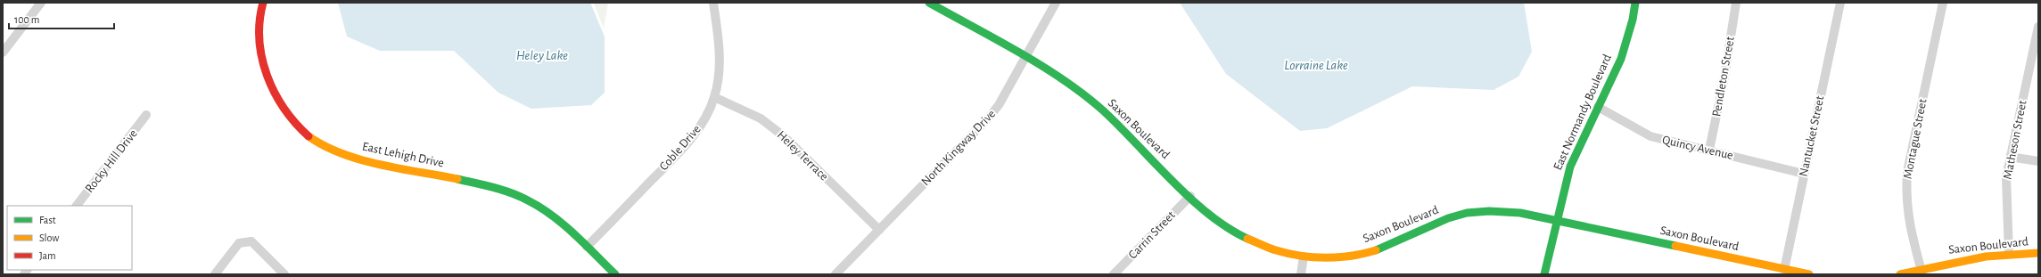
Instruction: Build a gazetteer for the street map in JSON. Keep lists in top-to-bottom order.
{
  "streets": {
    "main road": ["East Normandy Boulevard", "Saxon Boulevard", "East Lehigh Drive"],
    "street": [
      "Pendleton Street",
      "Nantucket Street",
      "Montague Street",
      "Matheson Street",
      "Coble Drive",
      "North Kingway Drive",
      "Quincy Avenue",
      "Heley Terrace",
      "Rocky Hill Drive",
      "Carrin Street"
    ]
  },
  "crossings": [
    ["Pendleton Street", "Quincy Avenue"],
    ["East Normandy Boulevard", "Saxon Boulevard"],
    ["East Normandy Boulevard", "Quincy Avenue"],
    ["Saxon Boulevard", "Nantucket Street"],
    ["Saxon Boulevard", "Montague Street"],
    ["Saxon Boulevard", "Matheson Street"],
    ["Saxon Boulevard", "North Kingway Drive"],
    ["Saxon Boulevard", "Carrin Street"],
    ["Nantucket Street", "Quincy Avenue"],
    ["Coble Drive", "East Lehigh Drive"],
    ["Coble Drive", "Heley Terrace"],
    ["North Kingway Drive", "Heley Terrace"]
  ],
  "water": ["Heley Lake", "Lorraine Lake"],
  "legend": ["Fast", "Slow", "Jam"],
  "scale_bar": "100 m"
}
